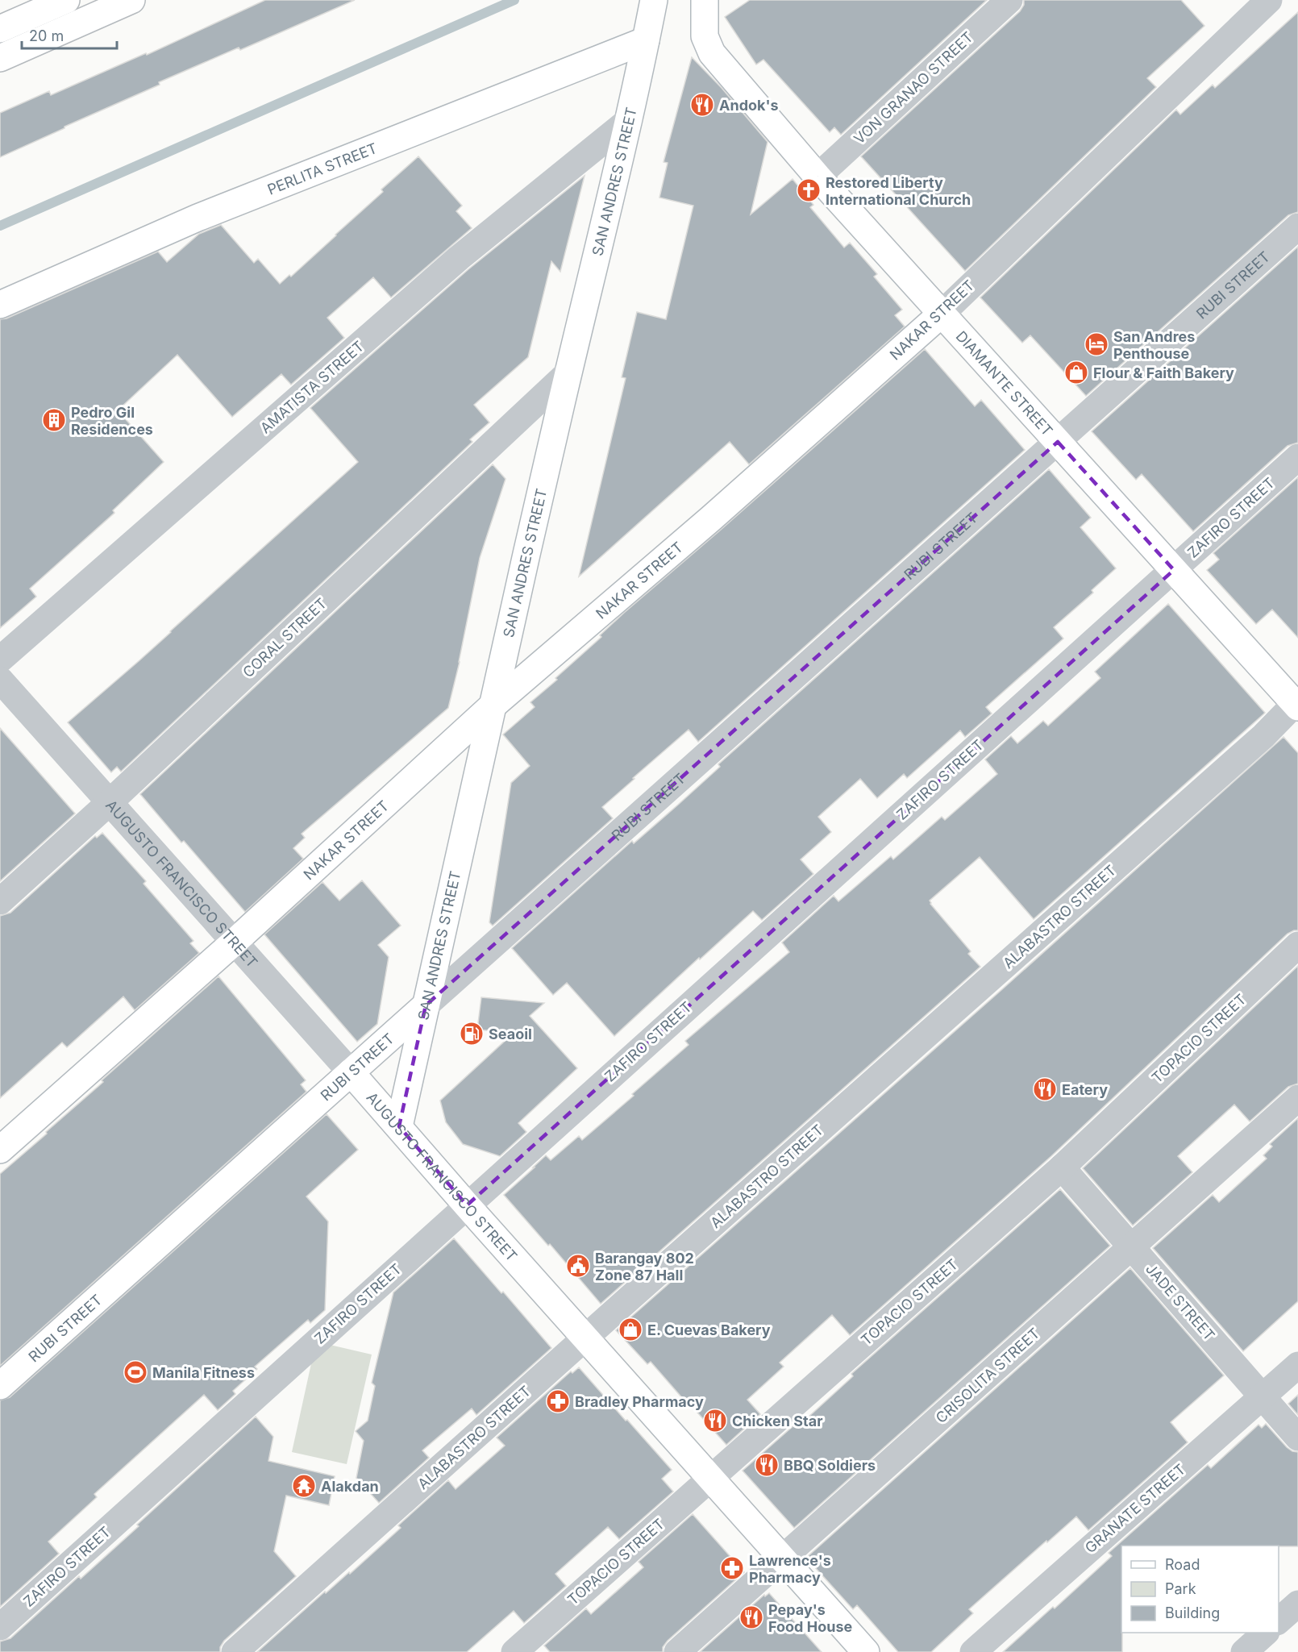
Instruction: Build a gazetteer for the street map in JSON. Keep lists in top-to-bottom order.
{
  "streets": {
    "main road": [
      "PERLITA STREET",
      "SAN ANDRES STREET",
      "RUBI STREET",
      "NAKAR STREET",
      "DIAMANTE STREET",
      "AUGUSTO FRANCISCO STREET"
    ],
    "street": [
      "VON GRANAO STREET",
      "AMATISTA STREET",
      "ZAFIRO STREET",
      "CORAL STREET",
      "ALABASTRO STREET",
      "TOPACIO STREET",
      "JADE STREET",
      "CRISOLITA STREET",
      "GRANATE STREET"
    ]
  },
  "crossings": [
    ["VON GRANAO STREET", "DIAMANTE STREET"],
    ["PERLITA STREET", "SAN ANDRES STREET"],
    ["SAN ANDRES STREET", "RUBI STREET"],
    ["SAN ANDRES STREET", "NAKAR STREET"],
    ["SAN ANDRES STREET", "AMATISTA STREET"],
    ["SAN ANDRES STREET", "CORAL STREET"],
    ["SAN ANDRES STREET", "AUGUSTO FRANCISCO STREET"],
    ["RUBI STREET", "DIAMANTE STREET"],
    ["RUBI STREET", "AUGUSTO FRANCISCO STREET"],
    ["NAKAR STREET", "DIAMANTE STREET"],
    ["NAKAR STREET", "AUGUSTO FRANCISCO STREET"],
    ["DIAMANTE STREET", "ZAFIRO STREET"],
    ["DIAMANTE STREET", "ALABASTRO STREET"],
    ["ZAFIRO STREET", "AUGUSTO FRANCISCO STREET"],
    ["CORAL STREET", "AUGUSTO FRANCISCO STREET"],
    ["AUGUSTO FRANCISCO STREET", "ALABASTRO STREET"],
    ["AUGUSTO FRANCISCO STREET", "TOPACIO STREET"],
    ["AUGUSTO FRANCISCO STREET", "CRISOLITA STREET"],
    ["TOPACIO STREET", "JADE STREET"],
    ["JADE STREET", "CRISOLITA STREET"],
    ["JADE STREET", "GRANATE STREET"]
  ],
  "places": {
    "restaurant": [
      "Andok's",
      "Eatery",
      "Chicken Star",
      "BBQ Soldiers",
      "Pepay's Food House"
    ],
    "church": ["Restored Liberty International Church"],
    "hotel": ["San Andres Penthouse"],
    "shop": ["Flour & Faith Bakery", "E. Cuevas Bakery"],
    "building": ["Pedro Gil Residences"],
    "fuel station": ["Seaoil"],
    "public building": ["Barangay 802 Zone 87 Hall"],
    "sports": ["Manila Fitness"],
    "pharmacy": ["Bradley Pharmacy", "Lawrence's Pharmacy"],
    "temple": ["Alakdan"]
  },
  "legend": ["Road", "Park", "Building"],
  "scale_bar": "20 m"
}
